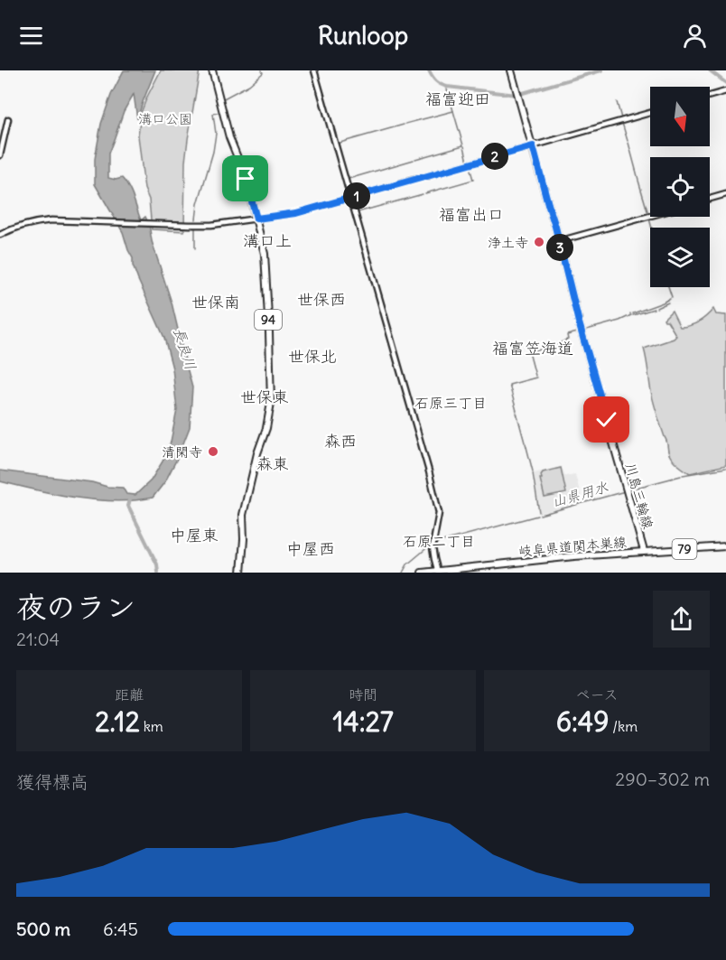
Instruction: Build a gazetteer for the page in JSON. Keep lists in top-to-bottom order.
{
  "streets": {
    "main road": [
      "94",
      "川島三輪線",
      "岐阜県道関本巣線",
      "79"
    ]
  },
  "crossings": [
    ["川島三輪線", "岐阜県道関本巣線"]
  ],
  "districts": [
    "福富迎田",
    "福富出口",
    "溝口上",
    "世保西",
    "世保南",
    "福富笠海道",
    "世保北",
    "世保東",
    "石原三丁目",
    "森西",
    "森東",
    "中屋東",
    "石原二丁目",
    "中屋西"
  ],
  "water": ["長良川", "山県用水"],
  "parks": ["溝口公園"],
  "places": ["浄土寺", "清閑寺"],
  "north": "bottom",
  "page": {
    "header": "Runloop",
    "pins": ["2", "1", "3"],
    "heading": ["夜のラン", "21:04"],
    "stats": [
      ["距離", "2.12 km"],
      ["時間", "14:27"],
      ["ペース", "6:49 /km"]
    ],
    "chart": ["獲得標高", "290–302 m"],
    "list": [
      {
        "name": "500 m",
        "note": "6:45"
      }
    ]
  }
}
